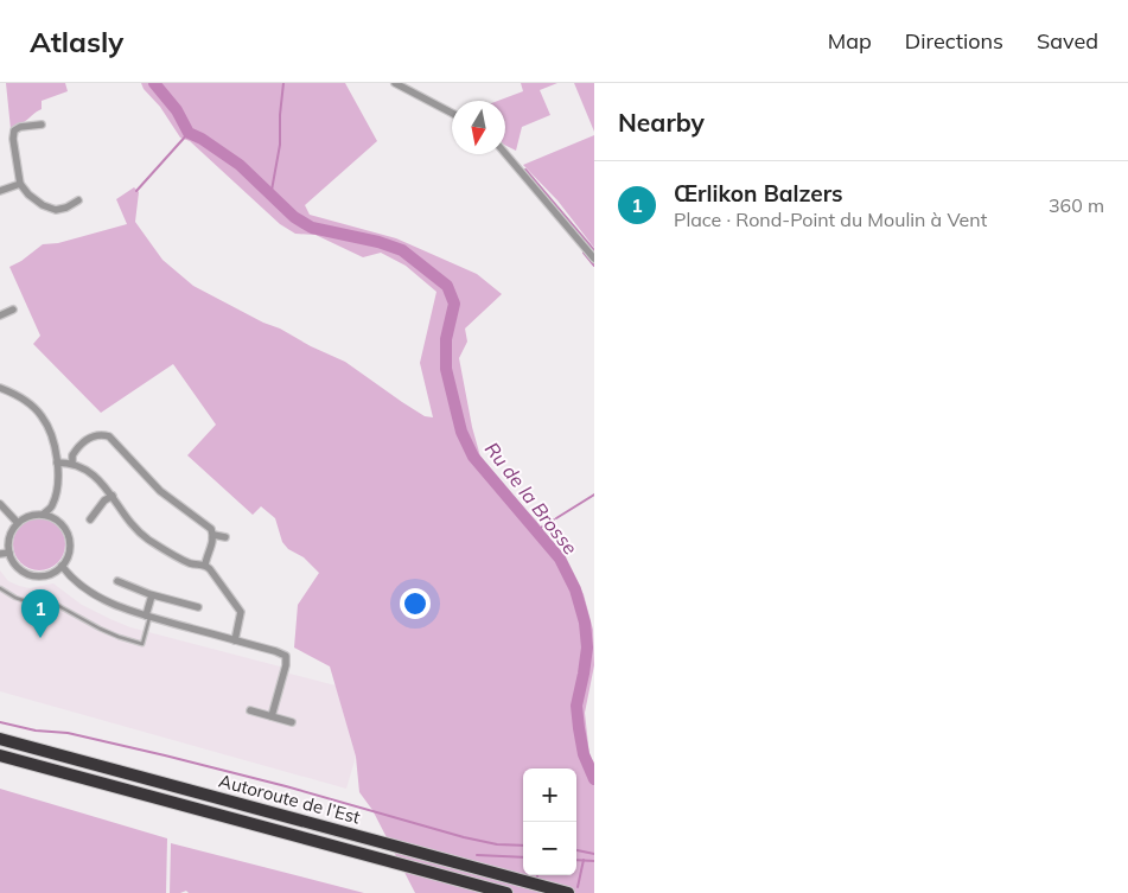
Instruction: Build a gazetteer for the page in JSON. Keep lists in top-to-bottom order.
{
  "streets": {
    "highway": ["Autoroute de l’Est"]
  },
  "water": ["Ru de la Brosse"],
  "north": "bottom",
  "page": {
    "header": "Atlasly",
    "nav": ["Map", "Directions", "Saved"],
    "heading": "Nearby",
    "list": [
      {
        "mark": "1",
        "name": "Œrlikon Balzers",
        "note": "Place · Rond-Point du Moulin à Vent",
        "value": "360 m"
      }
    ],
    "pins": "1",
    "map_buttons": ["+", "−"]
  }
}
